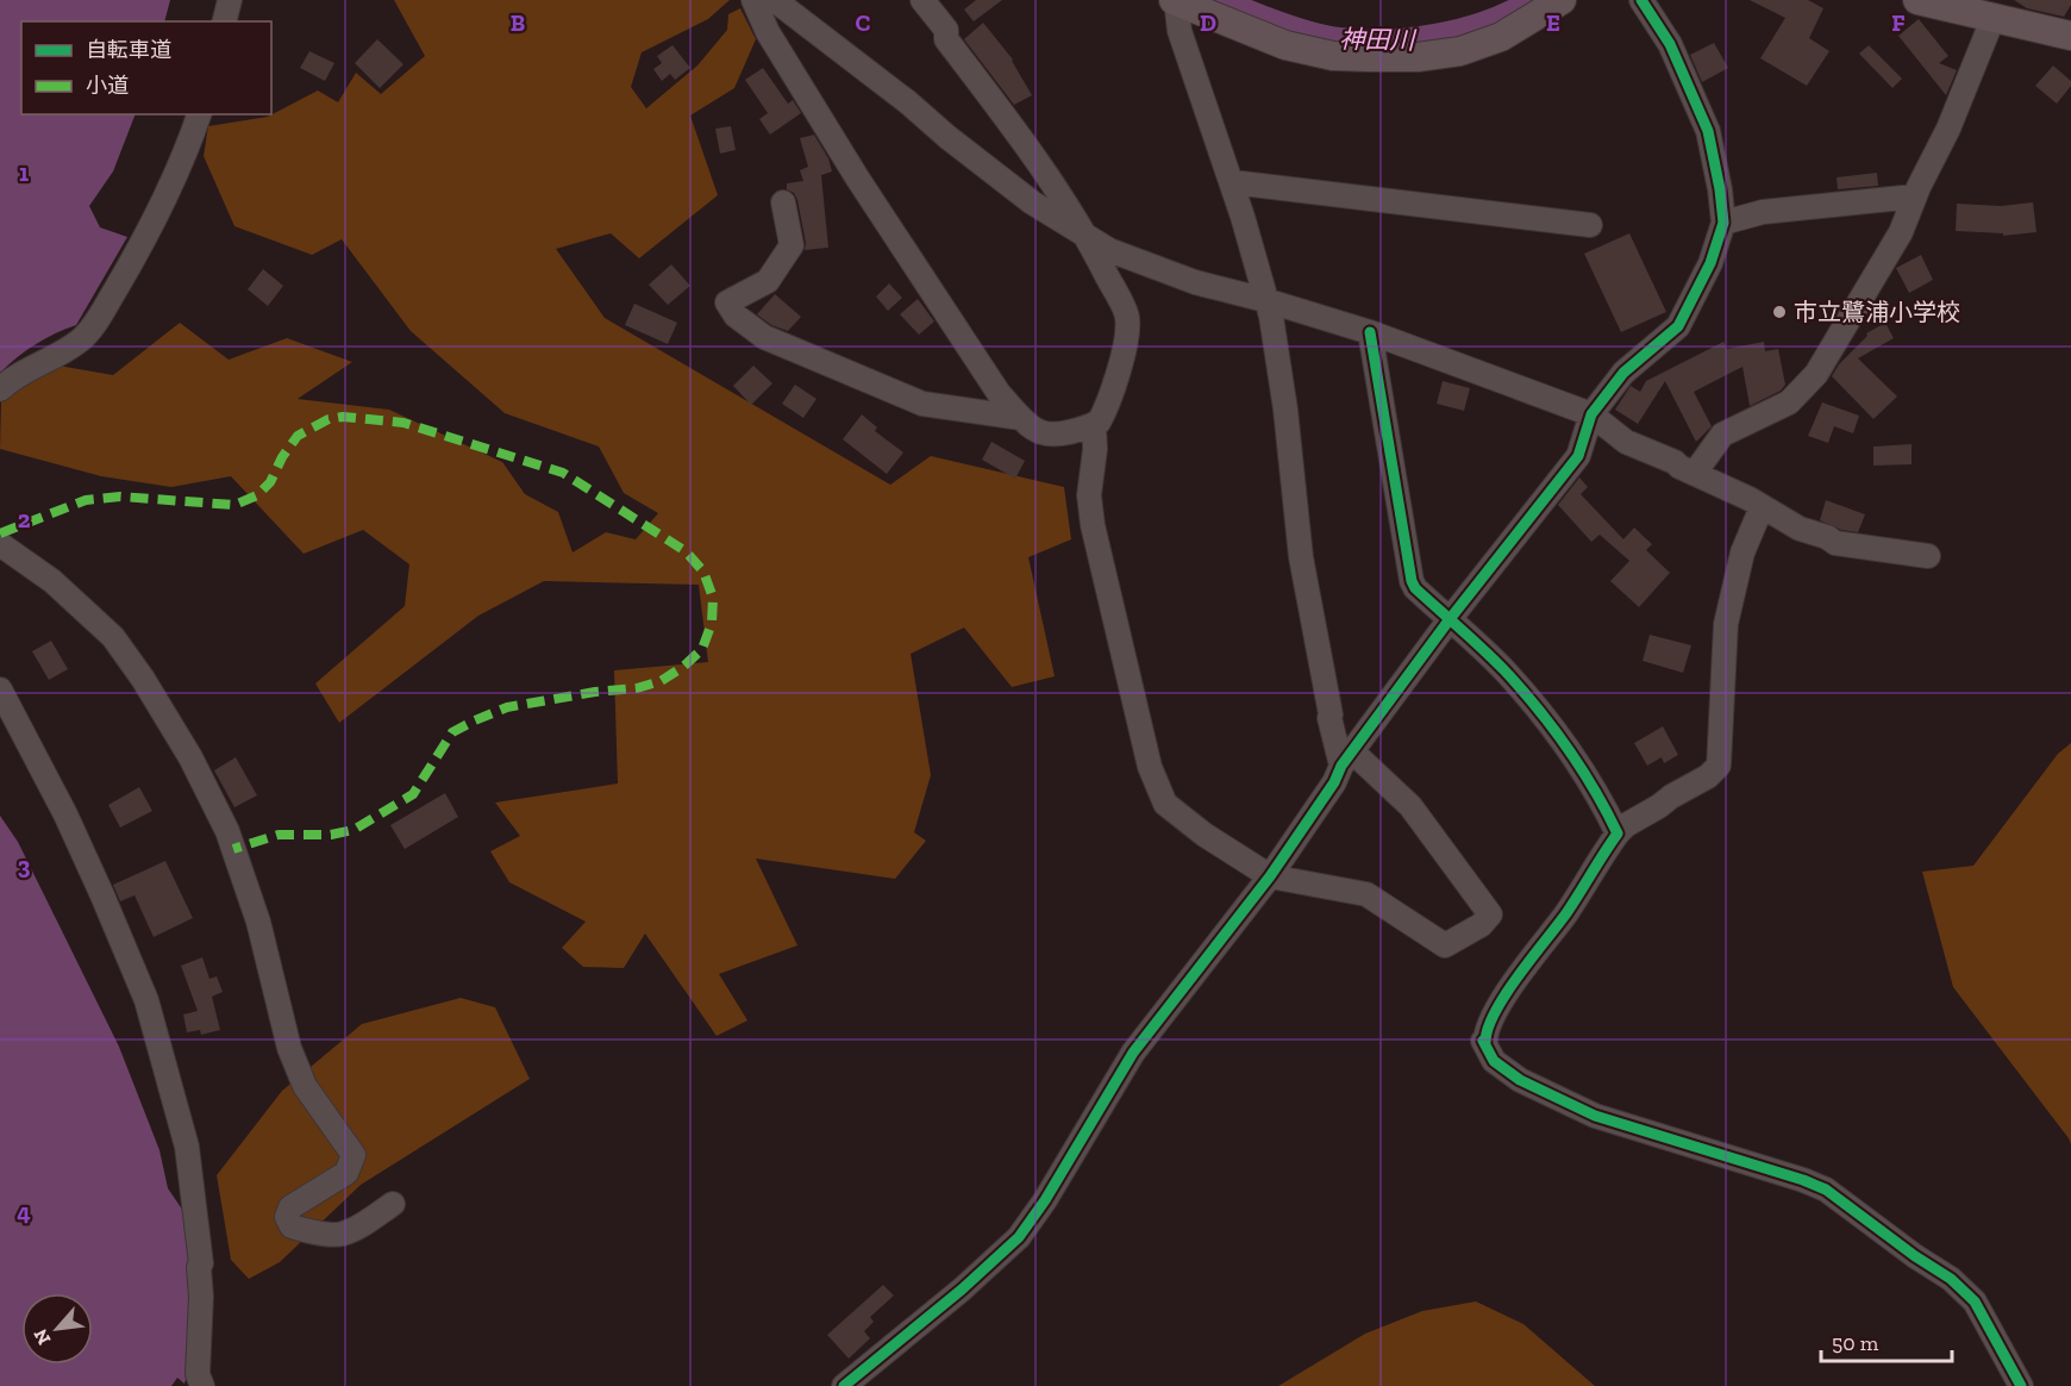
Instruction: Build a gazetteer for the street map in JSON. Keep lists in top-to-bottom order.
{
  "water": ["神田川"],
  "places": ["市立鷺浦小学校"],
  "legend": ["自転車道", "小道"],
  "scale_bar": "50 m",
  "north": "bottom left",
  "grid": {
    "columns": [
      "B",
      "C",
      "D",
      "E",
      "F"
    ],
    "rows": [
      "1",
      "2",
      "3",
      "4"
    ]
  }
}
